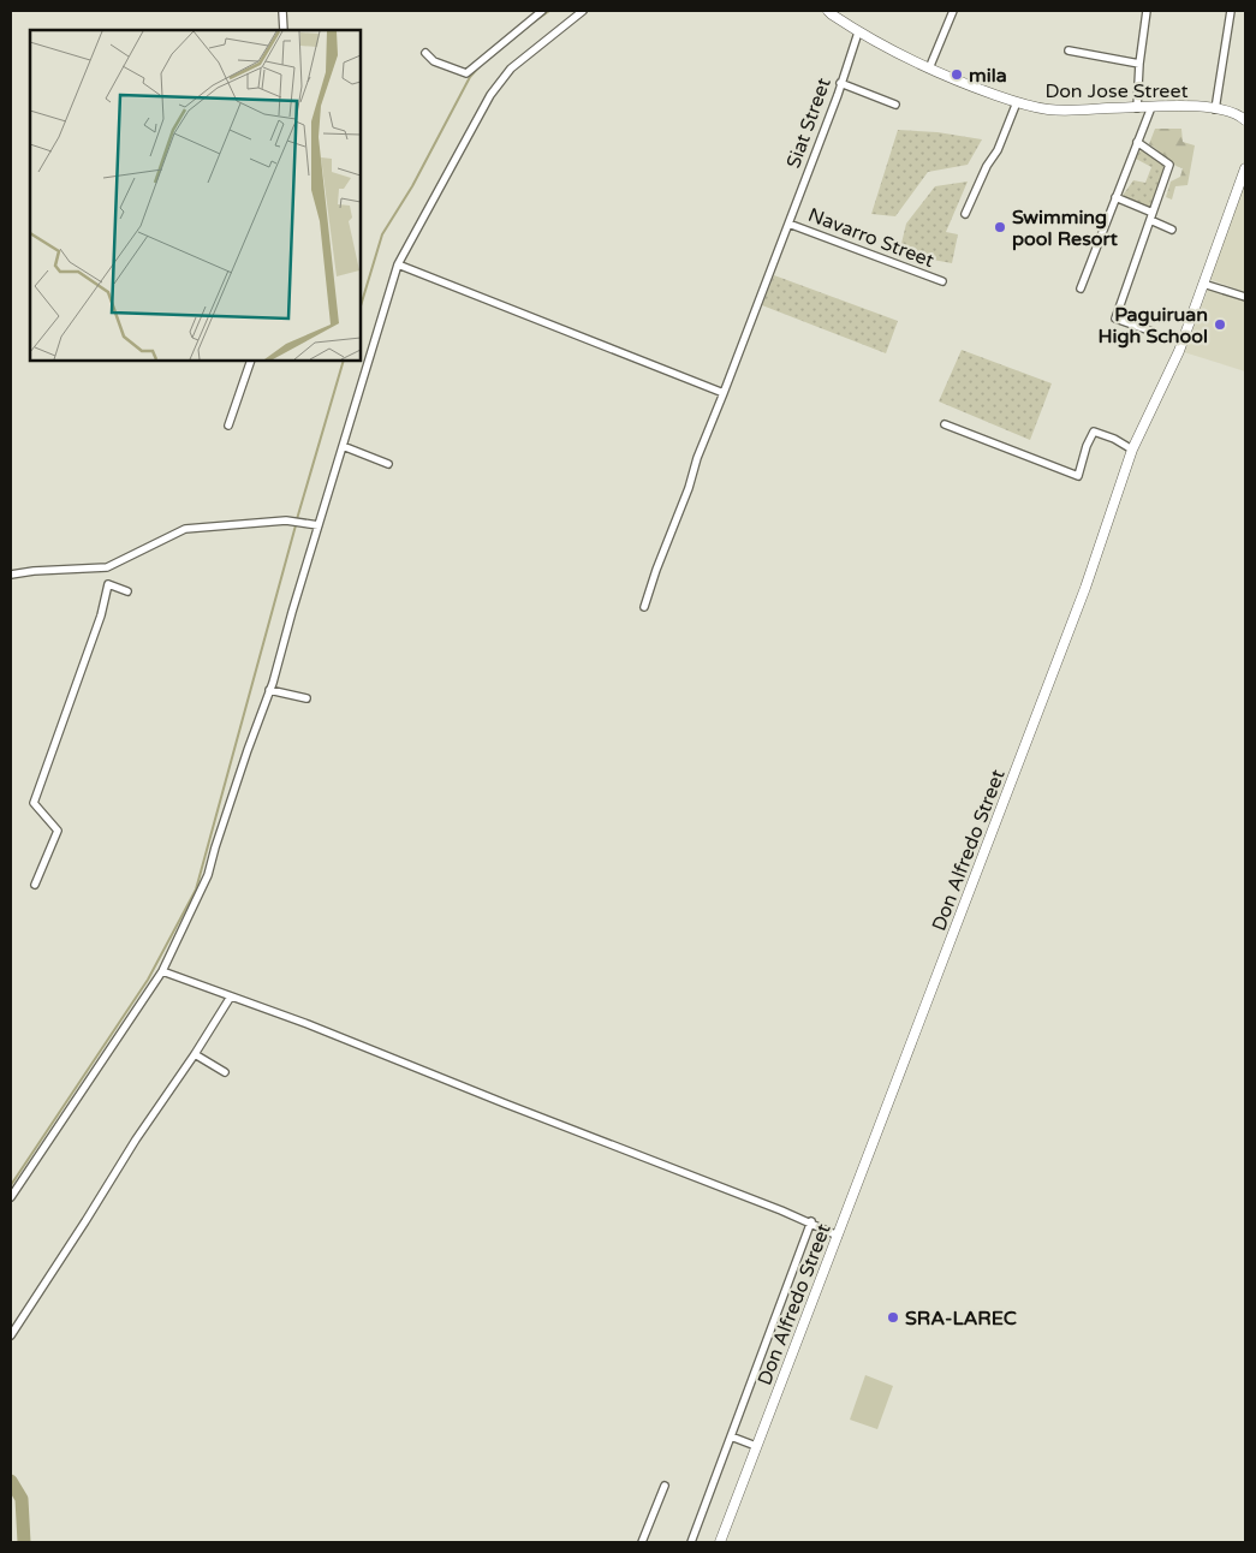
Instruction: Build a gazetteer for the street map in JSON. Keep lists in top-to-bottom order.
{
  "streets": {
    "street": [
      "Don Jose Street",
      "Siat Street",
      "Navarro Street",
      "Don Alfredo Street"
    ]
  },
  "crossings": [
    ["Don Jose Street", "Siat Street"],
    ["Siat Street", "Navarro Street"]
  ],
  "places": [
    "mila",
    "Swimming pool Resort",
    "Paguiruan High School",
    "SRA-LAREC"
  ]
}
